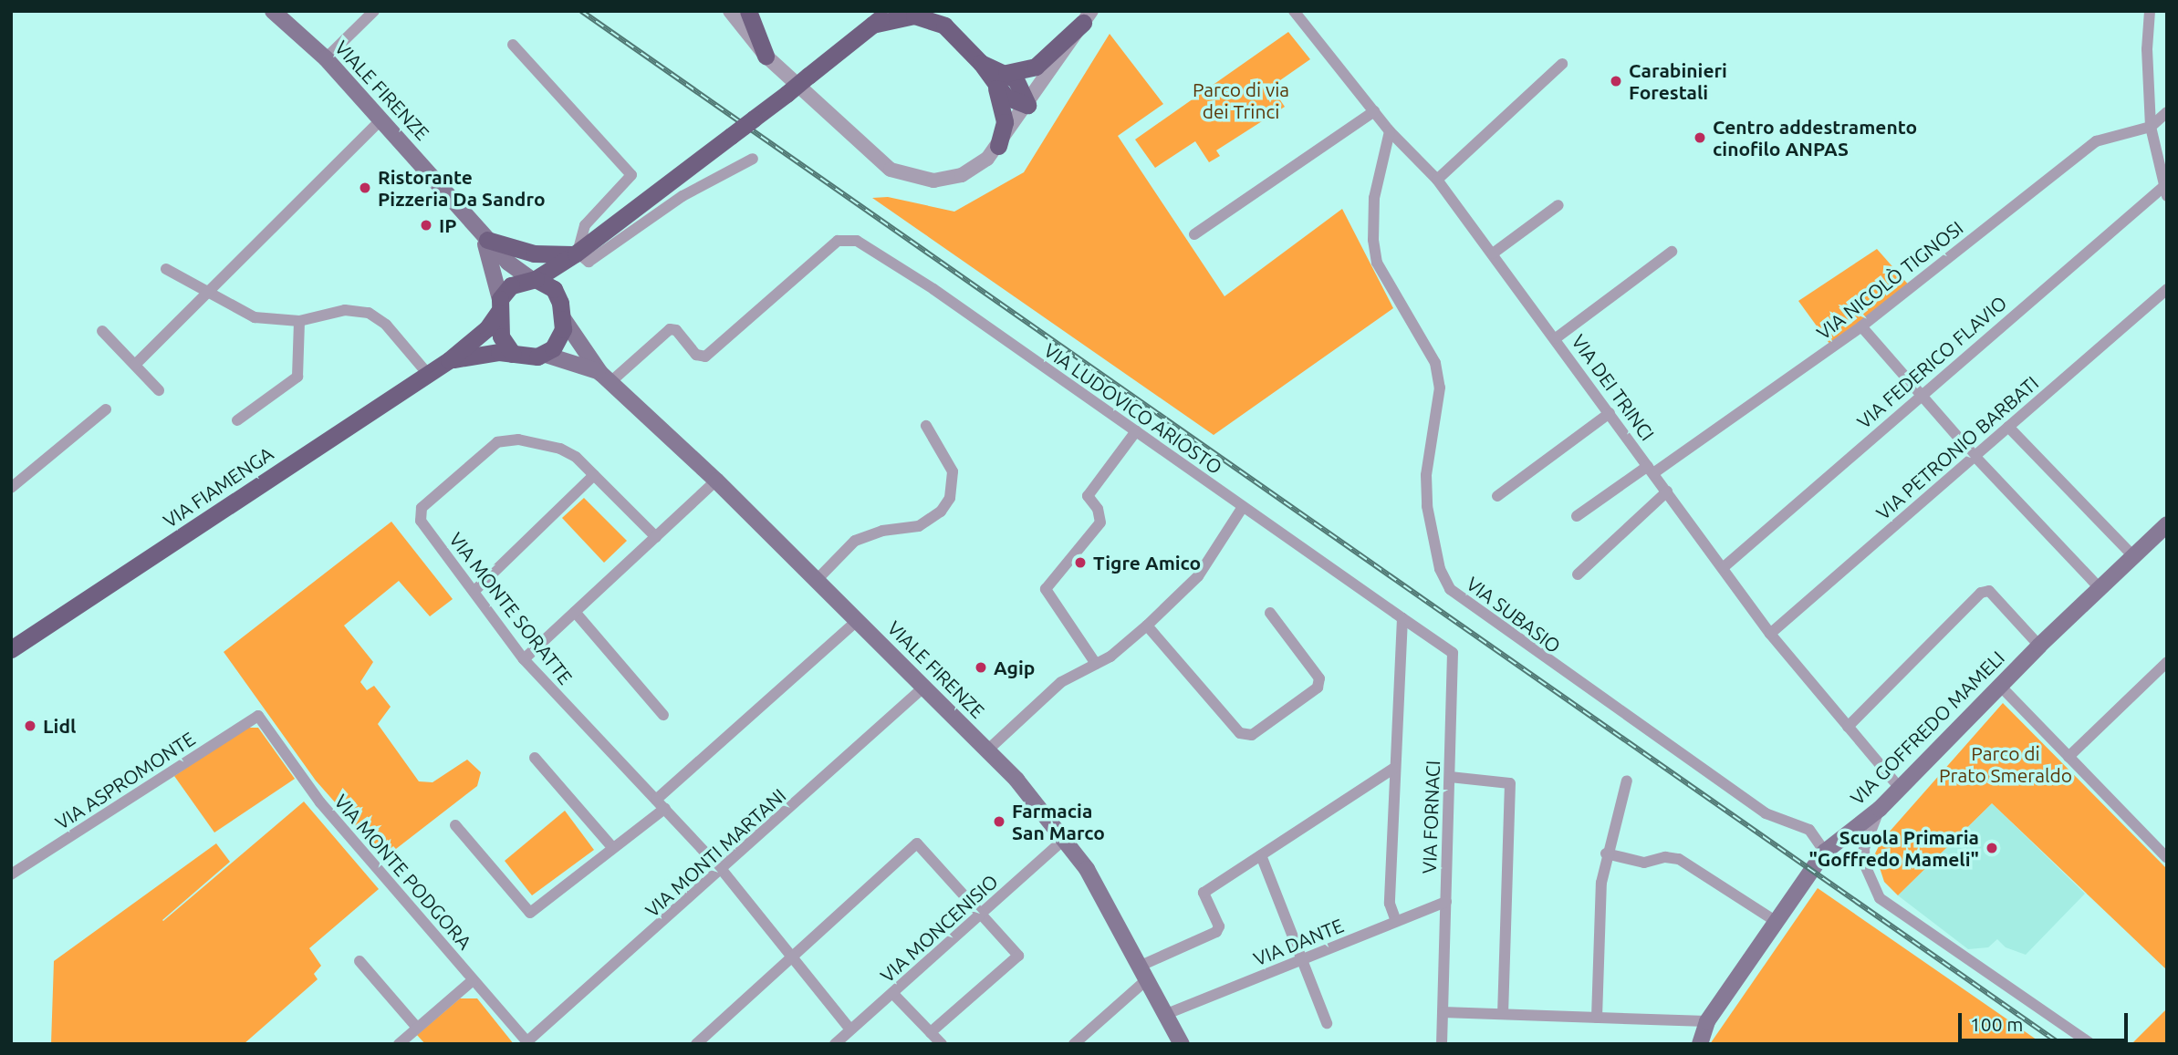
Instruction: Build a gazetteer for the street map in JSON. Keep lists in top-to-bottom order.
{
  "streets": {
    "main road": ["VIALE FIRENZE", "VIA FIAMENGA", "VIA GOFFREDO MAMELI"],
    "street": [
      "VIA NICOLÒ TIGNOSI",
      "VIA FEDERICO FLAVIO",
      "VIA DEI TRINCI",
      "VIA LUDOVICO ARIOSTO",
      "VIA PETRONIO BARBATI",
      "VIA MONTE SORATTE",
      "VIA SUBASIO",
      "VIA ASPROMONTE",
      "VIA FORNACI",
      "VIA MONTI MARTANI",
      "VIA MONTE PODGORA",
      "VIA MONCENISIO",
      "VIA DANTE"
    ]
  },
  "crossings": [
    ["VIALE FIRENZE", "VIA LUDOVICO ARIOSTO"],
    ["VIALE FIRENZE", "VIA FIAMENGA"],
    ["VIALE FIRENZE", "VIA MONTI MARTANI"],
    ["VIALE FIRENZE", "VIA MONCENISIO"],
    ["VIALE FIRENZE", "VIA DANTE"],
    ["VIA NICOLÒ TIGNOSI", "VIA DEI TRINCI"],
    ["VIA FEDERICO FLAVIO", "VIA DEI TRINCI"],
    ["VIA DEI TRINCI", "VIA PETRONIO BARBATI"],
    ["VIA DEI TRINCI", "VIA SUBASIO"],
    ["VIA DEI TRINCI", "VIA GOFFREDO MAMELI"],
    ["VIA LUDOVICO ARIOSTO", "VIA FORNACI"],
    ["VIA MONTE SORATTE", "VIA MONTI MARTANI"],
    ["VIA MONTE SORATTE", "VIA MONCENISIO"],
    ["VIA SUBASIO", "VIA GOFFREDO MAMELI"],
    ["VIA ASPROMONTE", "VIA MONTE PODGORA"],
    ["VIA FORNACI", "VIA DANTE"],
    ["VIA MONTI MARTANI", "VIA MONTE PODGORA"]
  ],
  "parks": ["Parco di via dei Trinci", "Parco di Prato Smeraldo"],
  "places": [
    "Carabinieri Forestali",
    "Centro addestramento cinofilo ANPAS",
    "Ristorante Pizzeria Da Sandro",
    "IP",
    "Tigre Amico",
    "Agip",
    "Lidl",
    "Farmacia San Marco",
    "Scuola Primaria \"Goffredo Mameli\""
  ],
  "scale_bar": "100 m"
}
